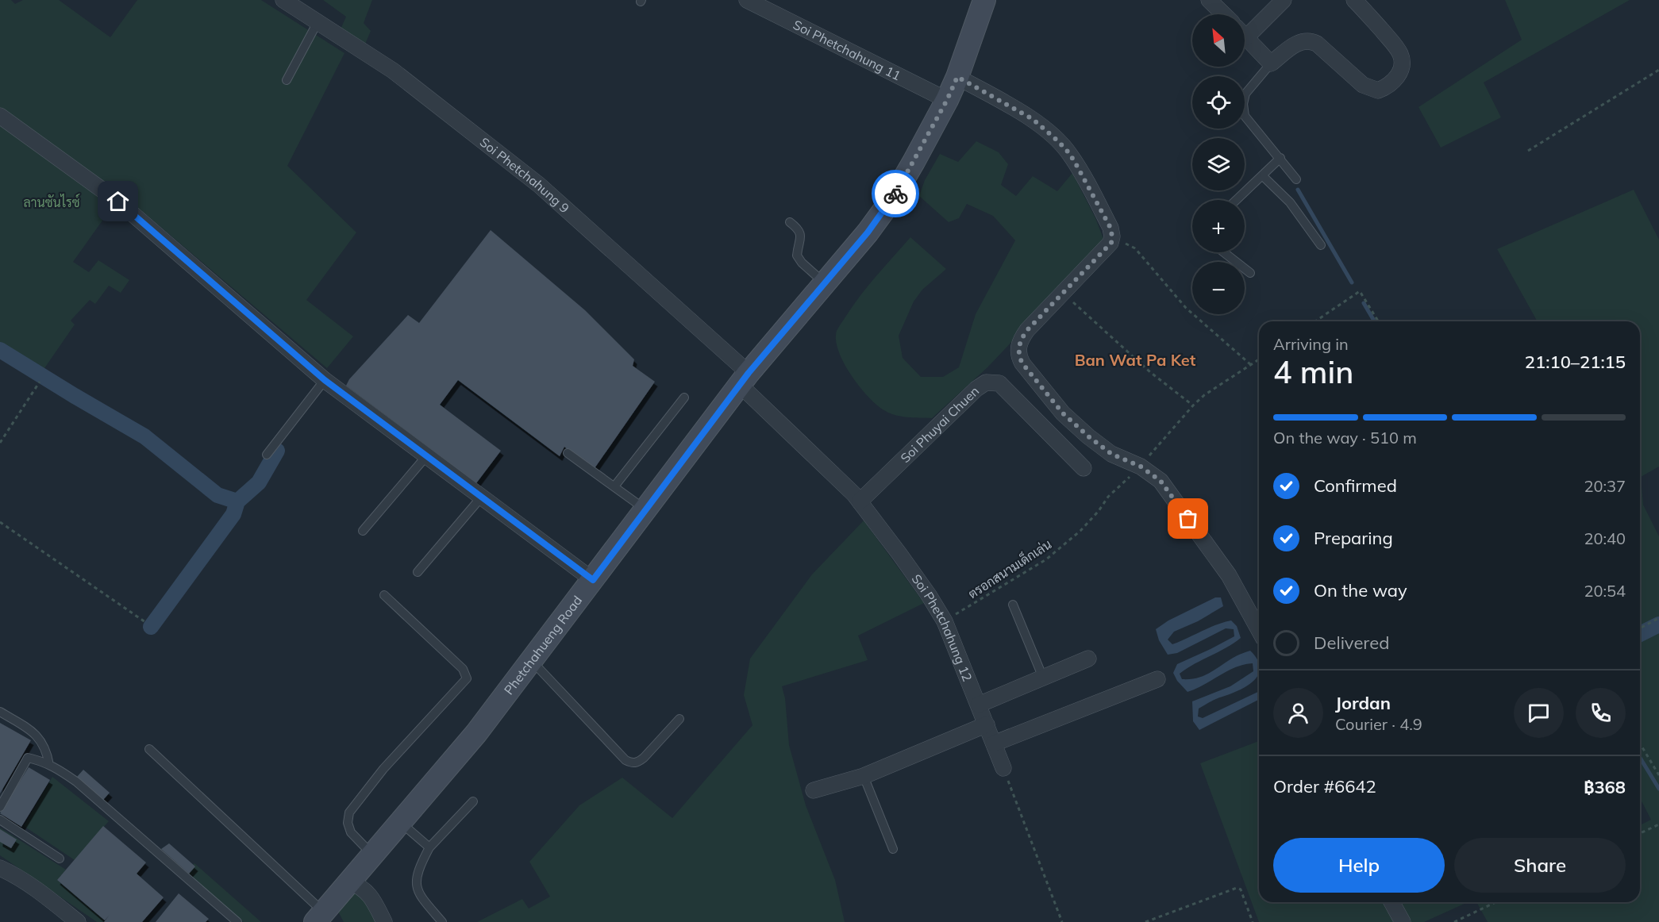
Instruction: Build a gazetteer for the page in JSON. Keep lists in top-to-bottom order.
{
  "streets": {
    "main road": ["Phetchahueng Road"],
    "street": [
      "Soi Phetchahung 11",
      "Soi Phetchahung 9",
      "Soi Phuyai Chuen",
      "Soi Phetchahung 12"
    ],
    "path": ["ตรอกสนามเด็กเล่น"]
  },
  "crossings": [
    ["Soi Phetchahung 11", "Phetchahueng Road"],
    ["Soi Phetchahung 9", "Soi Phetchahung 12"],
    ["Soi Phetchahung 9", "Phetchahueng Road"],
    ["Soi Phuyai Chuen", "Soi Phetchahung 12"],
    ["ตรอกสนามเด็กเล่น", "Soi Phetchahung 12"],
    ["Soi Phetchahung 12", "Phetchahueng Road"]
  ],
  "districts": ["Ban Wat Pa Ket"],
  "parks": ["ลานซันไรซ์"],
  "north": "top left",
  "page": {
    "map_buttons": ["+", "−"],
    "heading": ["4 min", "Arriving in", "21:10–21:15"],
    "panel": [
      "Jordan",
      "Courier · 4.9",
      "Order #6642",
      "฿368"
    ],
    "bar": "On the way · 510 m",
    "list": [
      ["Confirmed", "20:37"],
      ["Preparing", "20:40"],
      ["On the way", "20:54"],
      "Delivered"
    ],
    "buttons": ["Help", "Share"]
  }
}
